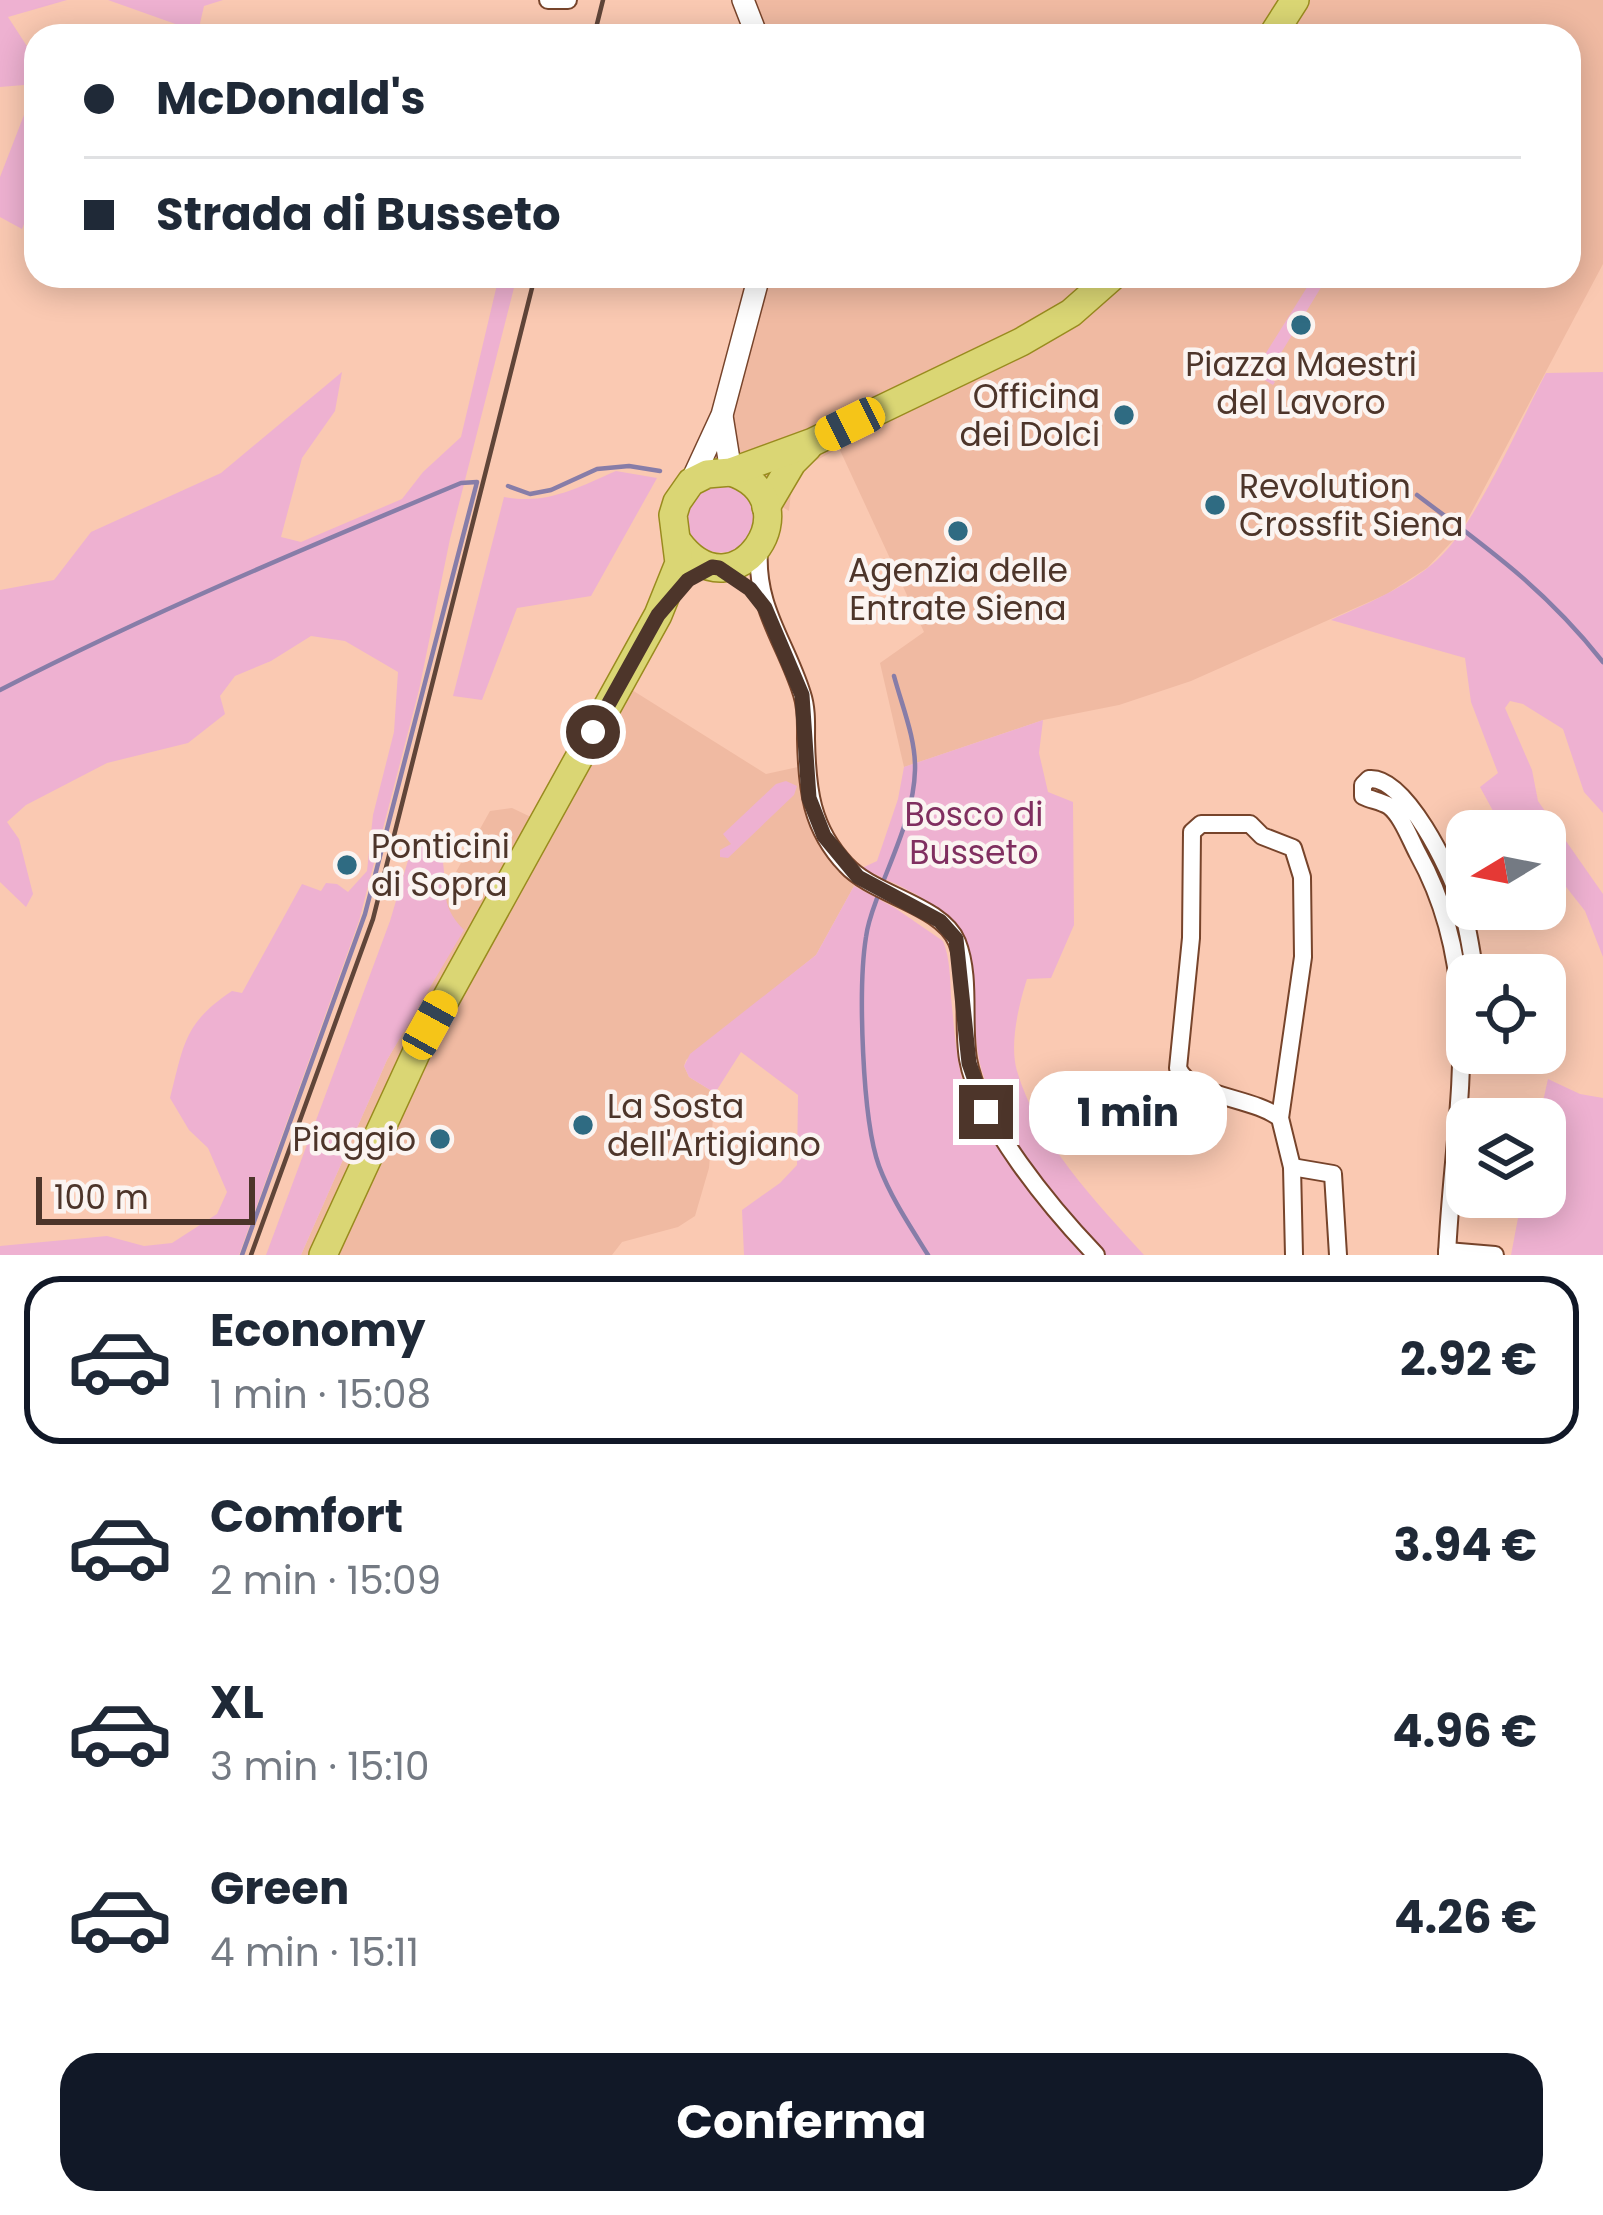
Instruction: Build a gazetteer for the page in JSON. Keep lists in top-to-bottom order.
{
  "parks": ["Bosco di Busseto"],
  "places": [
    "Piazza Maestri del Lavoro",
    "Officina dei Dolci",
    "Revolution Crossfit Siena",
    "Agenzia delle Entrate Siena",
    "Ponticini di Sopra",
    "La Sosta dell'Artigiano",
    "Piaggio"
  ],
  "scale_bar": "100 m",
  "north": "left",
  "page": {
    "banner": ["McDonald's", "Strada di Busseto"],
    "bubble": "1 min",
    "scale": "100 m",
    "list": [
      {
        "name": "Economy",
        "note": "1 min · 15:08",
        "value": "2.92 €"
      },
      {
        "name": "Comfort",
        "note": "2 min · 15:09",
        "value": "3.94 €"
      },
      {
        "name": "XL",
        "note": "3 min · 15:10",
        "value": "4.96 €"
      },
      {
        "name": "Green",
        "note": "4 min · 15:11",
        "value": "4.26 €"
      }
    ],
    "buttons": "Conferma"
  }
}
